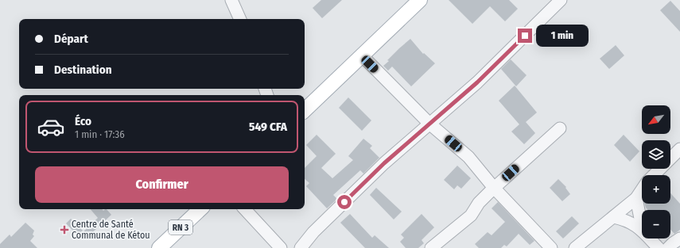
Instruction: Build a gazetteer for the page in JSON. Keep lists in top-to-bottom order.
{
  "streets": {
    "main road": ["RN 3"]
  },
  "places": {
    "health": ["Centre de Santé Communal de Kétou"]
  },
  "north": "bottom left",
  "page": {
    "banner": ["Départ", "Destination"],
    "bubble": "1 min",
    "list": [
      {
        "name": "Éco",
        "note": "1 min · 17:36",
        "value": "549 CFA"
      }
    ],
    "map_buttons": ["+", "−"],
    "buttons": "Confirmer"
  }
}
